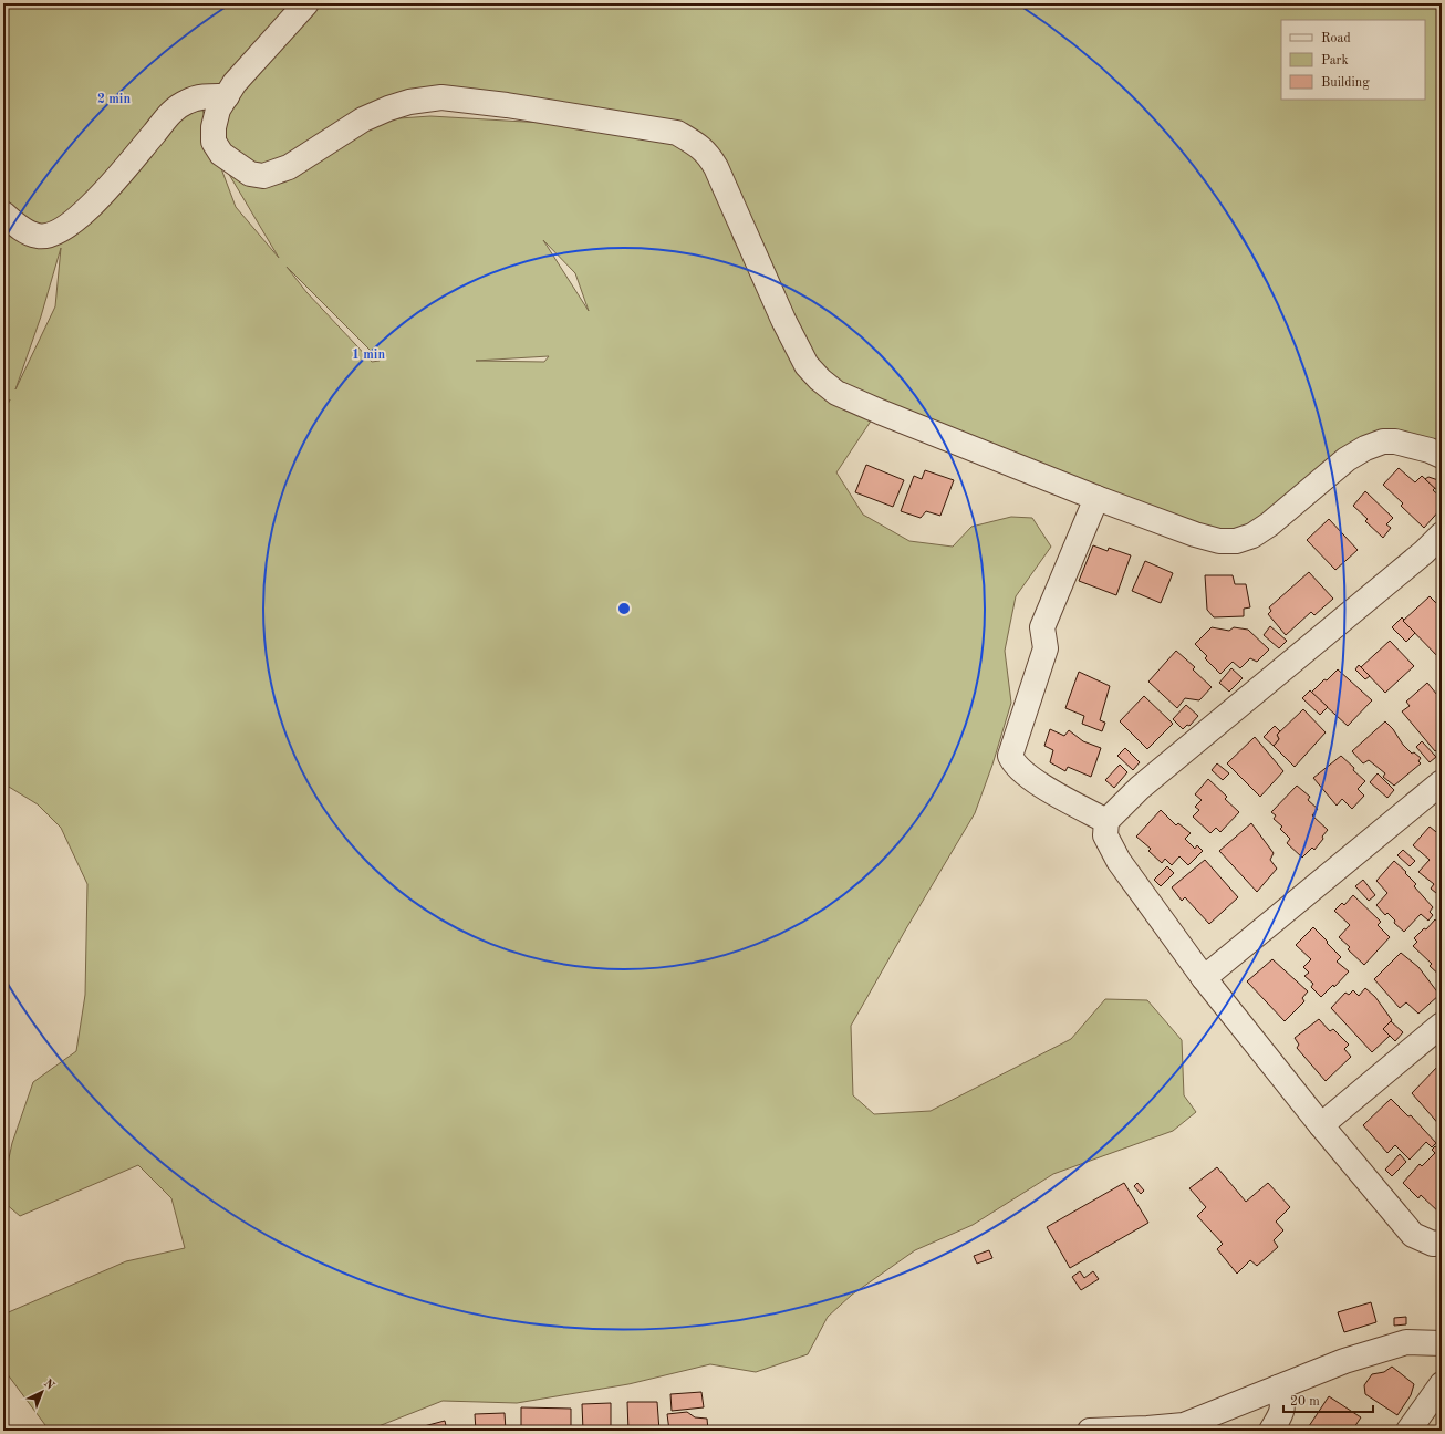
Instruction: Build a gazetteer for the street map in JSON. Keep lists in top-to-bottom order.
{
  "legend": ["Road", "Park", "Building"],
  "scale_bar": "20 m",
  "north": "top right",
  "rings": ["2 min", "1 min"]
}
